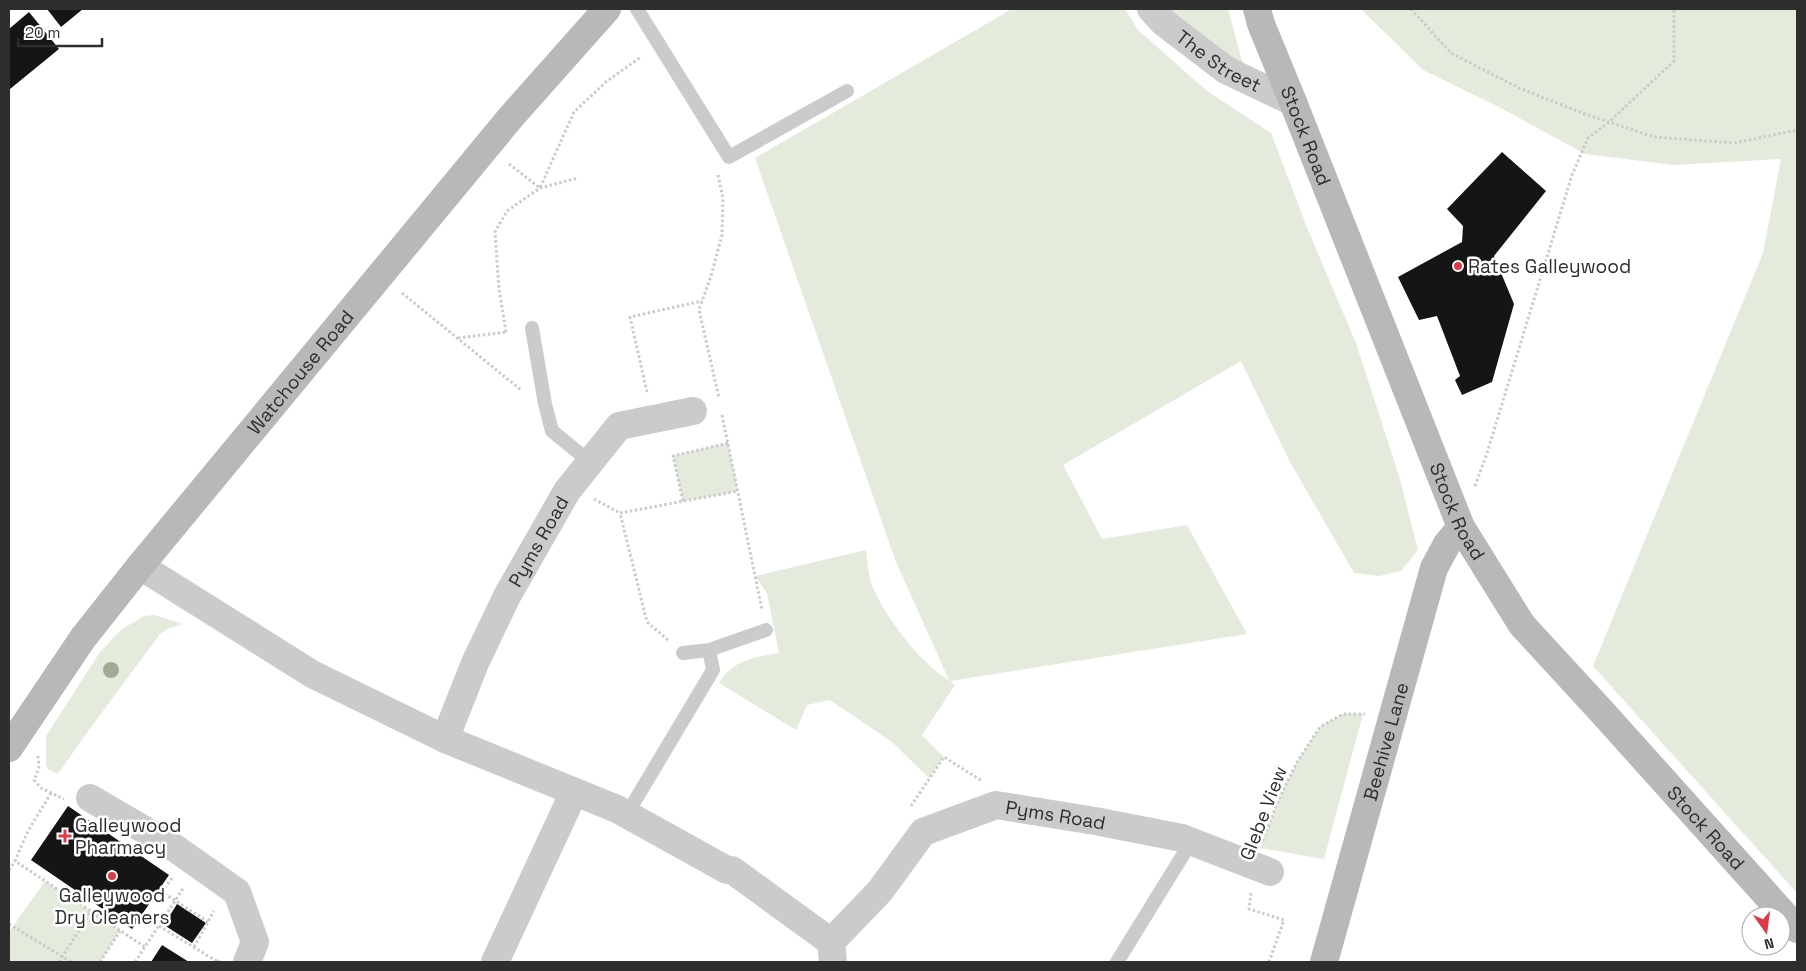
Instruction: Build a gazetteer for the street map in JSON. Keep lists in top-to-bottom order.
{
  "streets": {
    "main road": ["Stock Road", "Watchouse Road", "Beehive Lane"],
    "street": ["The Street", "Pyms Road"],
    "path": ["Glebe View"]
  },
  "crossings": [
    ["The Street", "Stock Road"],
    ["Stock Road", "Beehive Lane"],
    ["Watchouse Road", "Pyms Road"],
    ["Pyms Road", "Glebe View"],
    ["Beehive Lane", "Glebe View"]
  ],
  "places": {
    "other": ["Rates Galleywood", "Galleywood Dry Cleaners"],
    "health": ["Galleywood Pharmacy"]
  },
  "scale_bar": "20 m",
  "north": "bottom"
}
